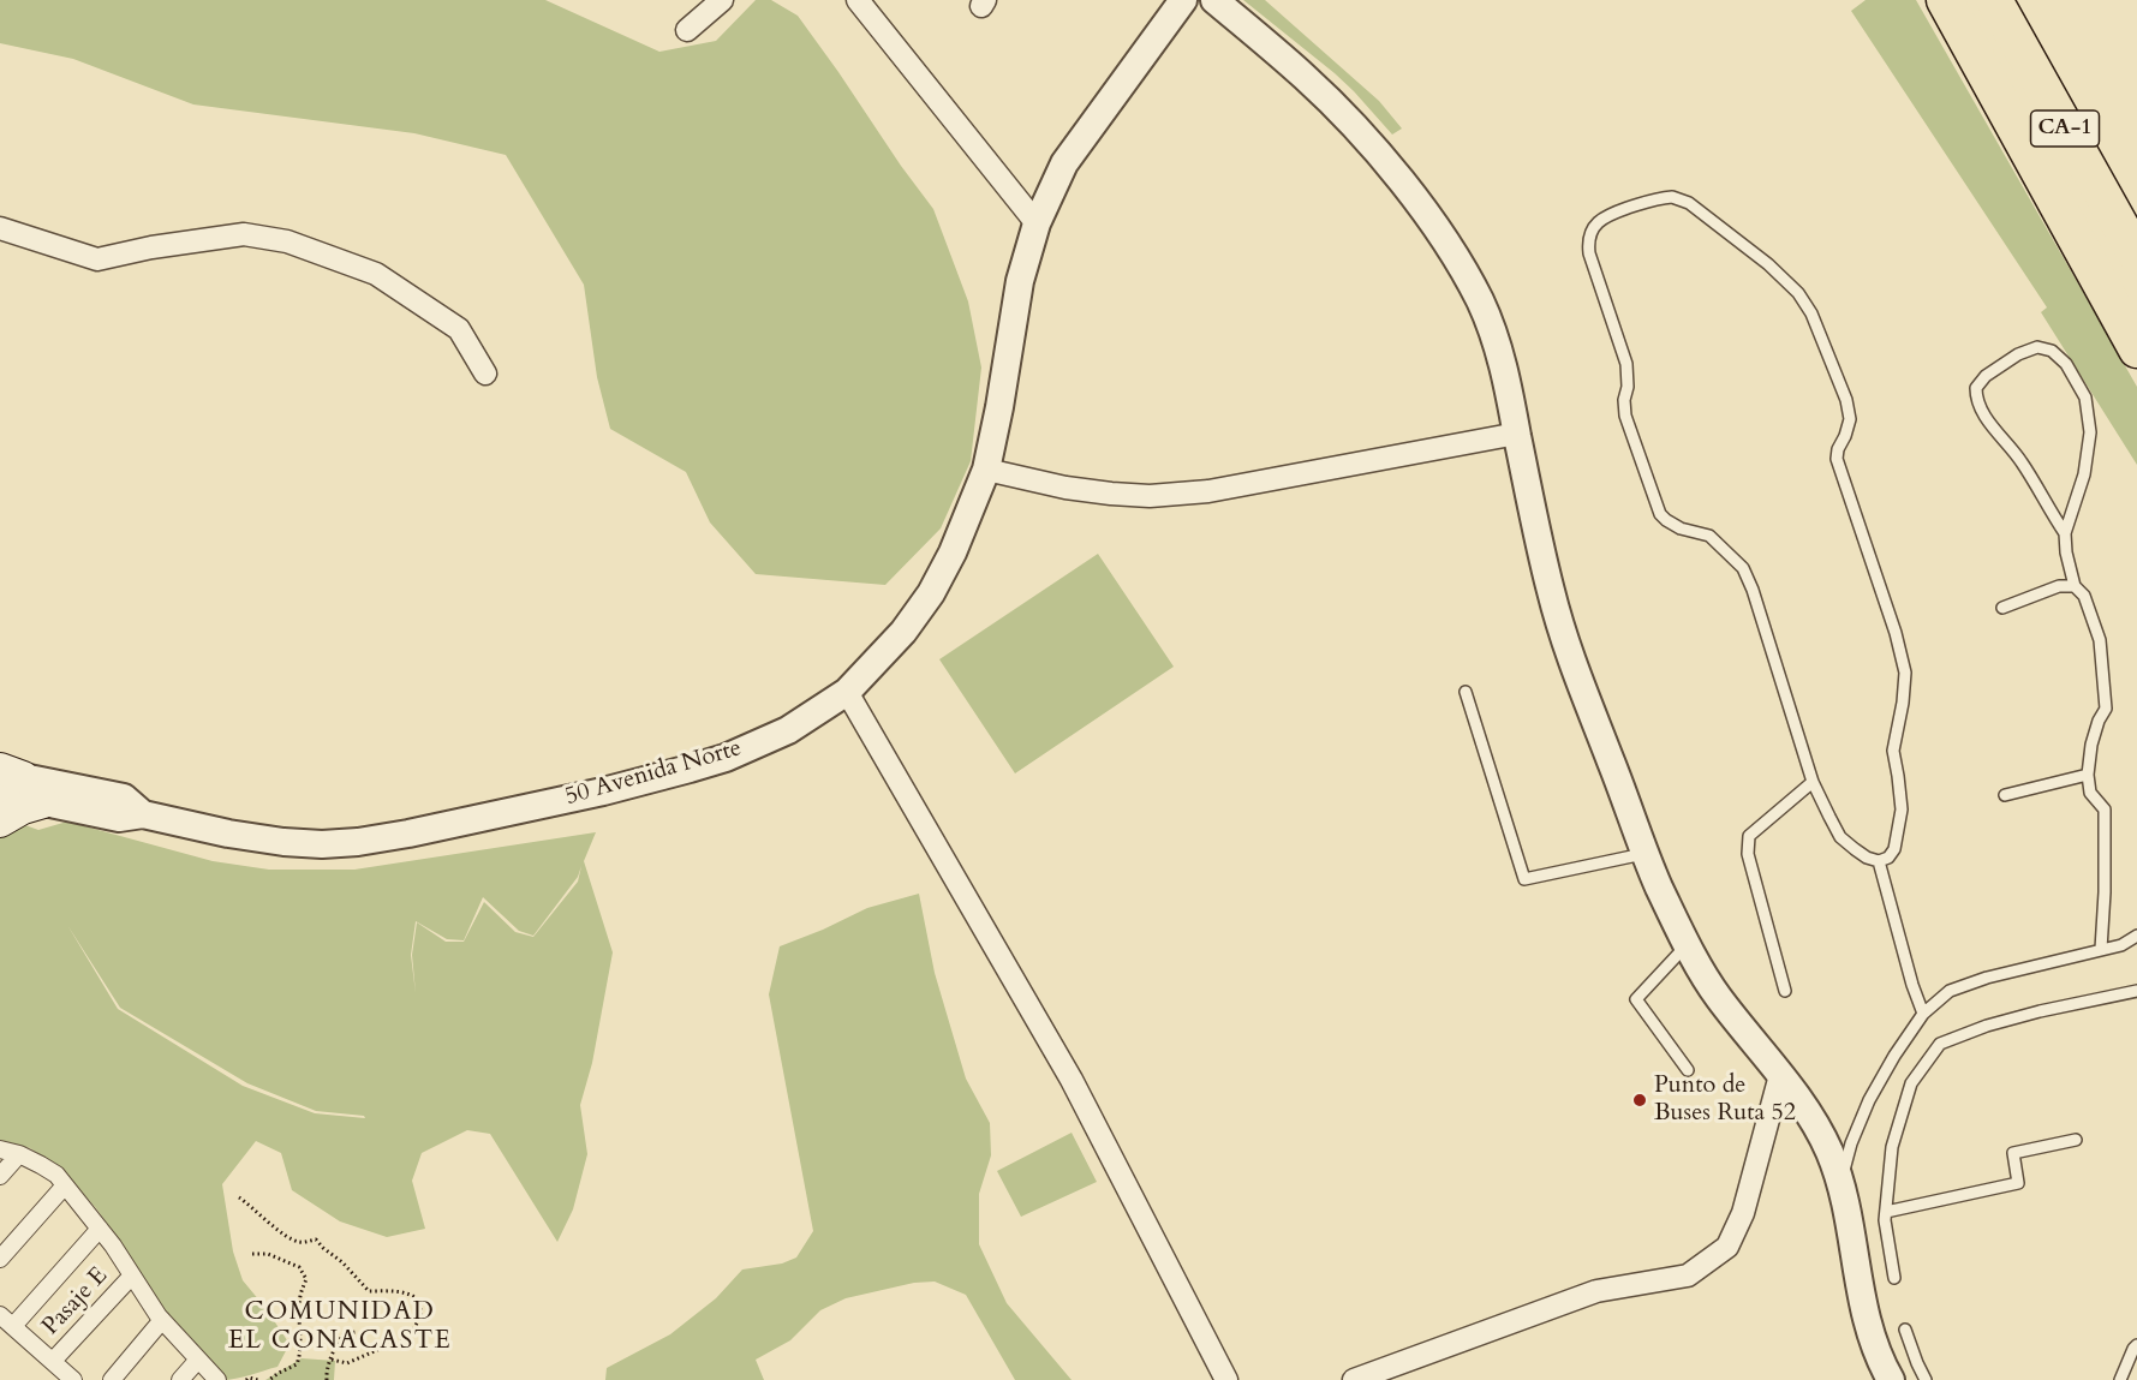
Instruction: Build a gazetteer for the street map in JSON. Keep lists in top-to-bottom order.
{
  "streets": {
    "highway": ["CA-1"],
    "street": ["50 Avenida Norte", "Pasaje E"]
  },
  "districts": ["COMUNIDAD EL CONACASTE"],
  "places": ["Punto de Buses Ruta 52"]
}
